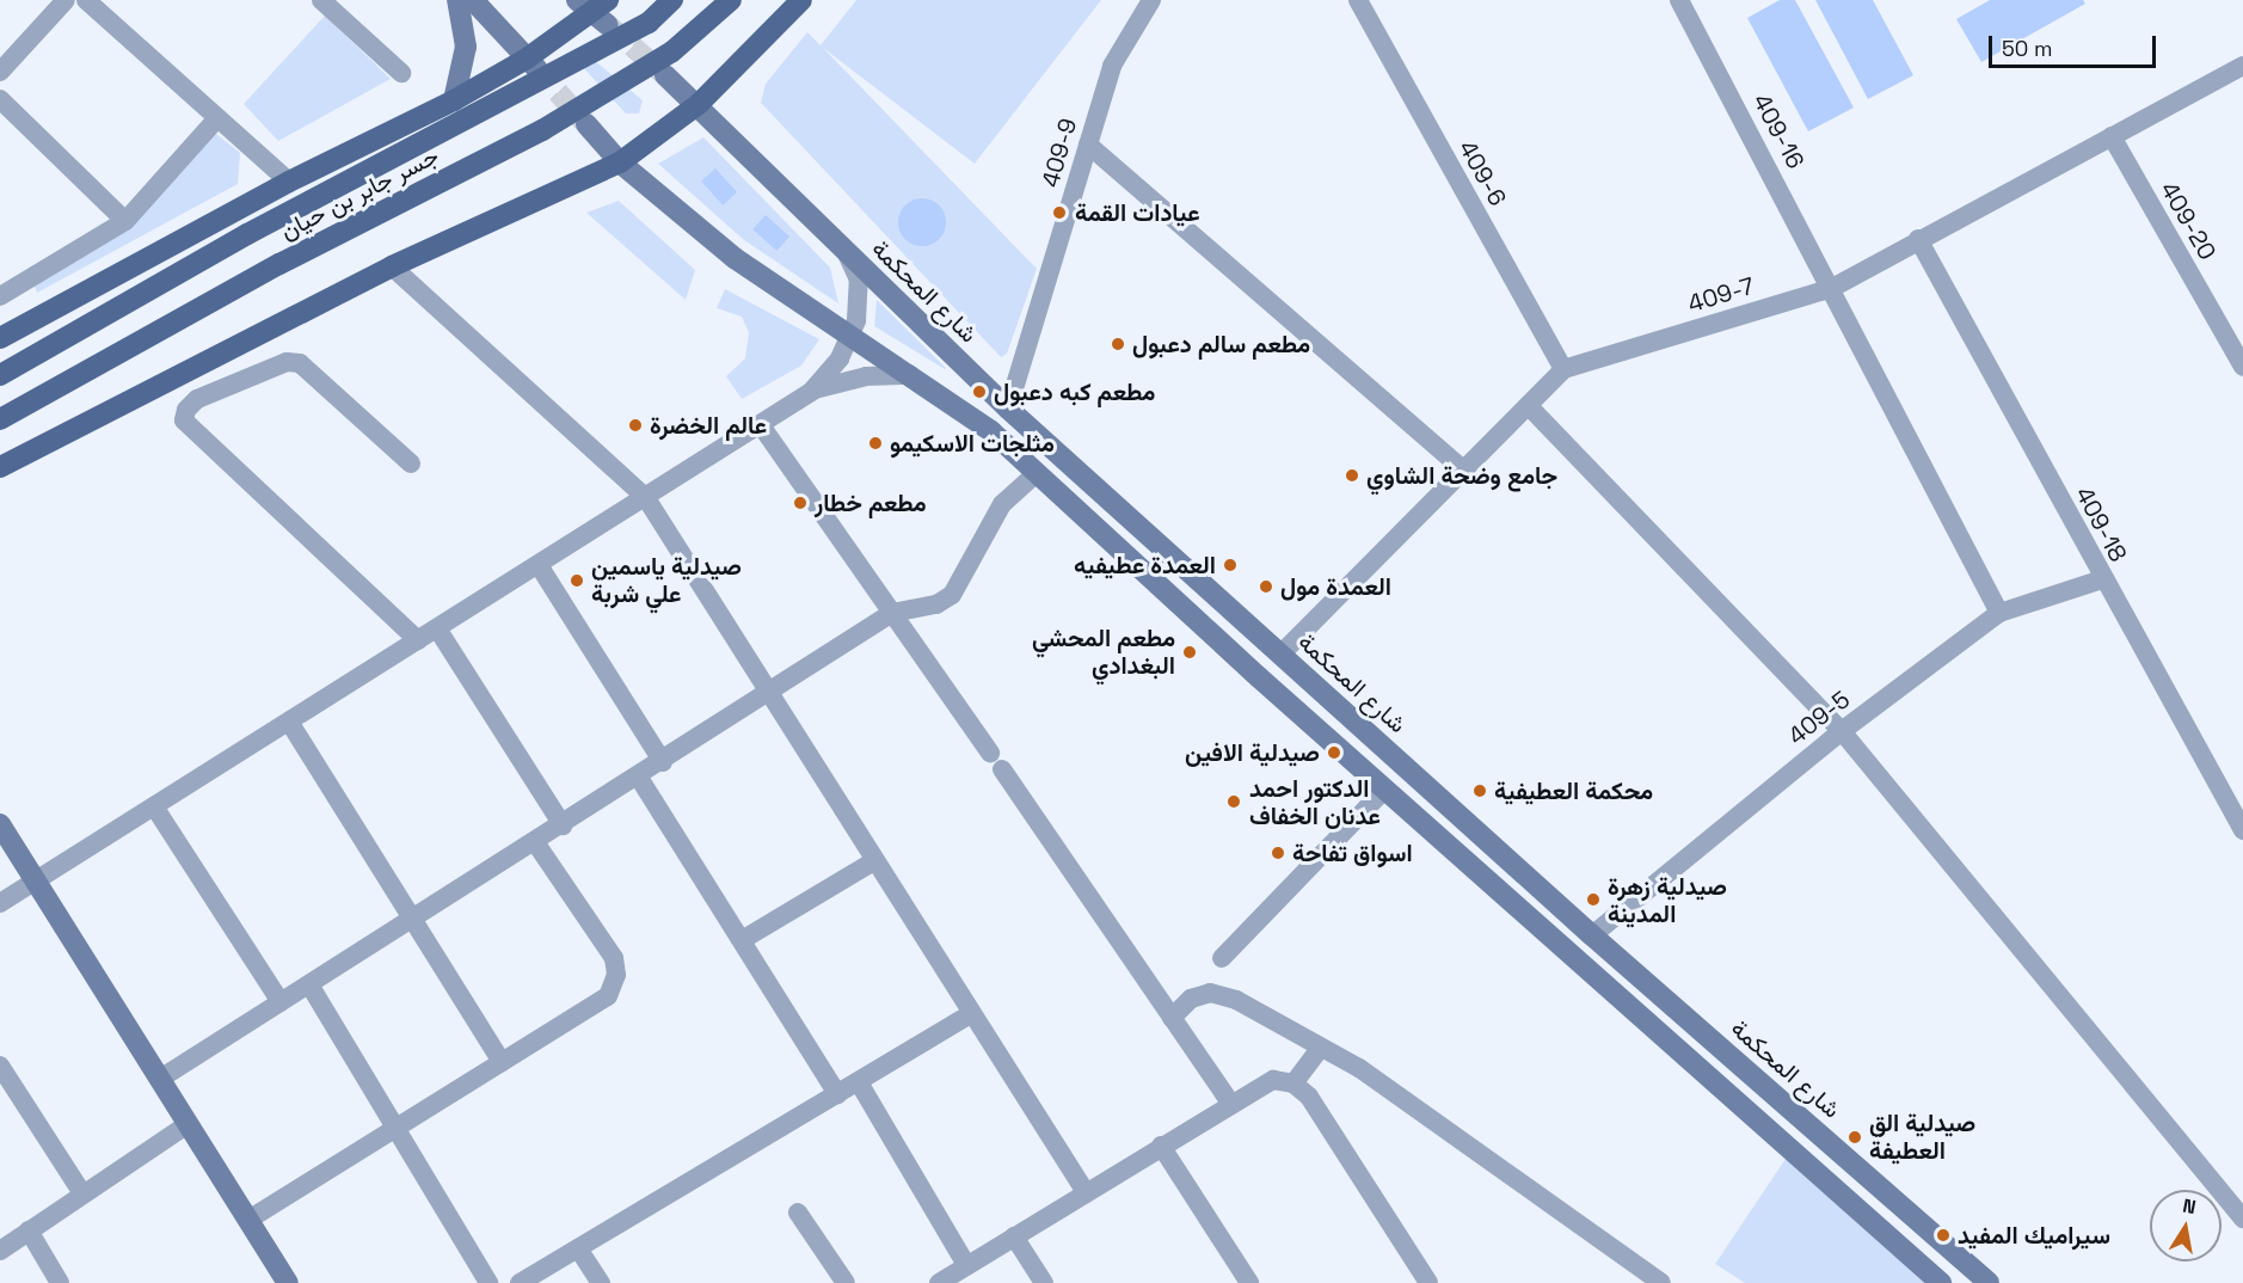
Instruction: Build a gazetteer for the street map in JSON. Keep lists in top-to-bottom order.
{
  "streets": {
    "main road": ["جسر جابر بن حيان", "شارع المحكمة"],
    "street": [
      "409-16",
      "409-9",
      "409-6",
      "409-20",
      "409-7",
      "409-18",
      "409-5"
    ]
  },
  "crossings": [
    ["409-16", "409-7"],
    ["409-16", "409-5"],
    ["409-9", "شارع المحكمة"],
    ["409-6", "409-7"],
    ["409-20", "409-7"],
    ["شارع المحكمة", "409-5"],
    ["409-7", "409-18"],
    ["409-18", "409-5"]
  ],
  "places": [
    "عيادات القمة",
    "مطعم سالم دعبول",
    "مطعم كبه دعبول",
    "عالم الخضرة",
    "مثلجات الاسكيمو",
    "جامع وضحة الشاوي",
    "مطعم خطار",
    "العمدة عطيفيه",
    "صيدلية ياسمين علي شربة",
    "العمدة مول",
    "مطعم المحشي البغدادي",
    "صيدلية الافين",
    "محكمة العطيفية",
    "الدكتور احمد عدنان الخفاف",
    "اسواق تفاحة",
    "صيدلية زهرة المدينة",
    "صيدلية الق العطيفة",
    "سيراميك المفيد"
  ],
  "scale_bar": "50 m",
  "north": "top"
}
